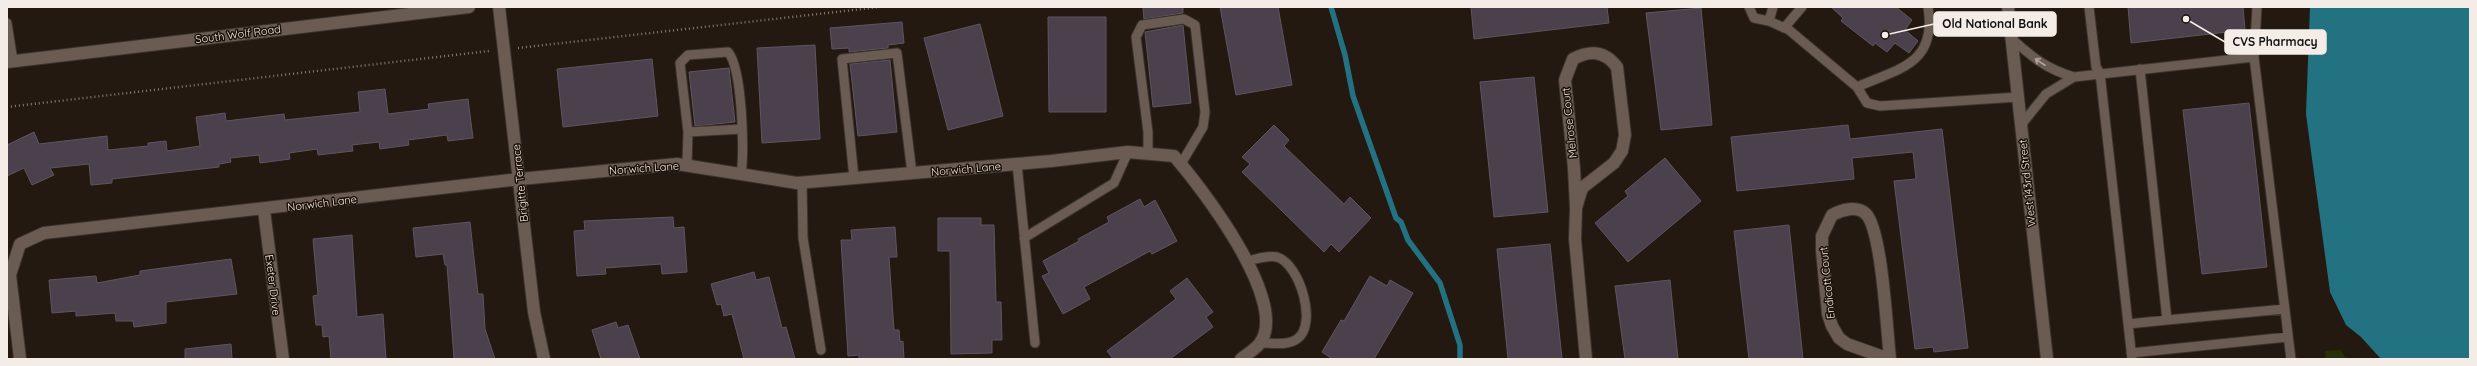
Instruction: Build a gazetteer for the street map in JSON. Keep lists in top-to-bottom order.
{
  "streets": {
    "street": [
      "South Wolf Road",
      "Melrose Court",
      "Norwich Lane",
      "Brigitte Terrace",
      "West 143rd Street",
      "Endicott Court",
      "Exeter Drive"
    ]
  },
  "crossings": [
    ["Norwich Lane", "Brigitte Terrace"],
    ["Norwich Lane", "Exeter Drive"]
  ],
  "places": ["CVS Pharmacy", "Old National Bank"]
}
